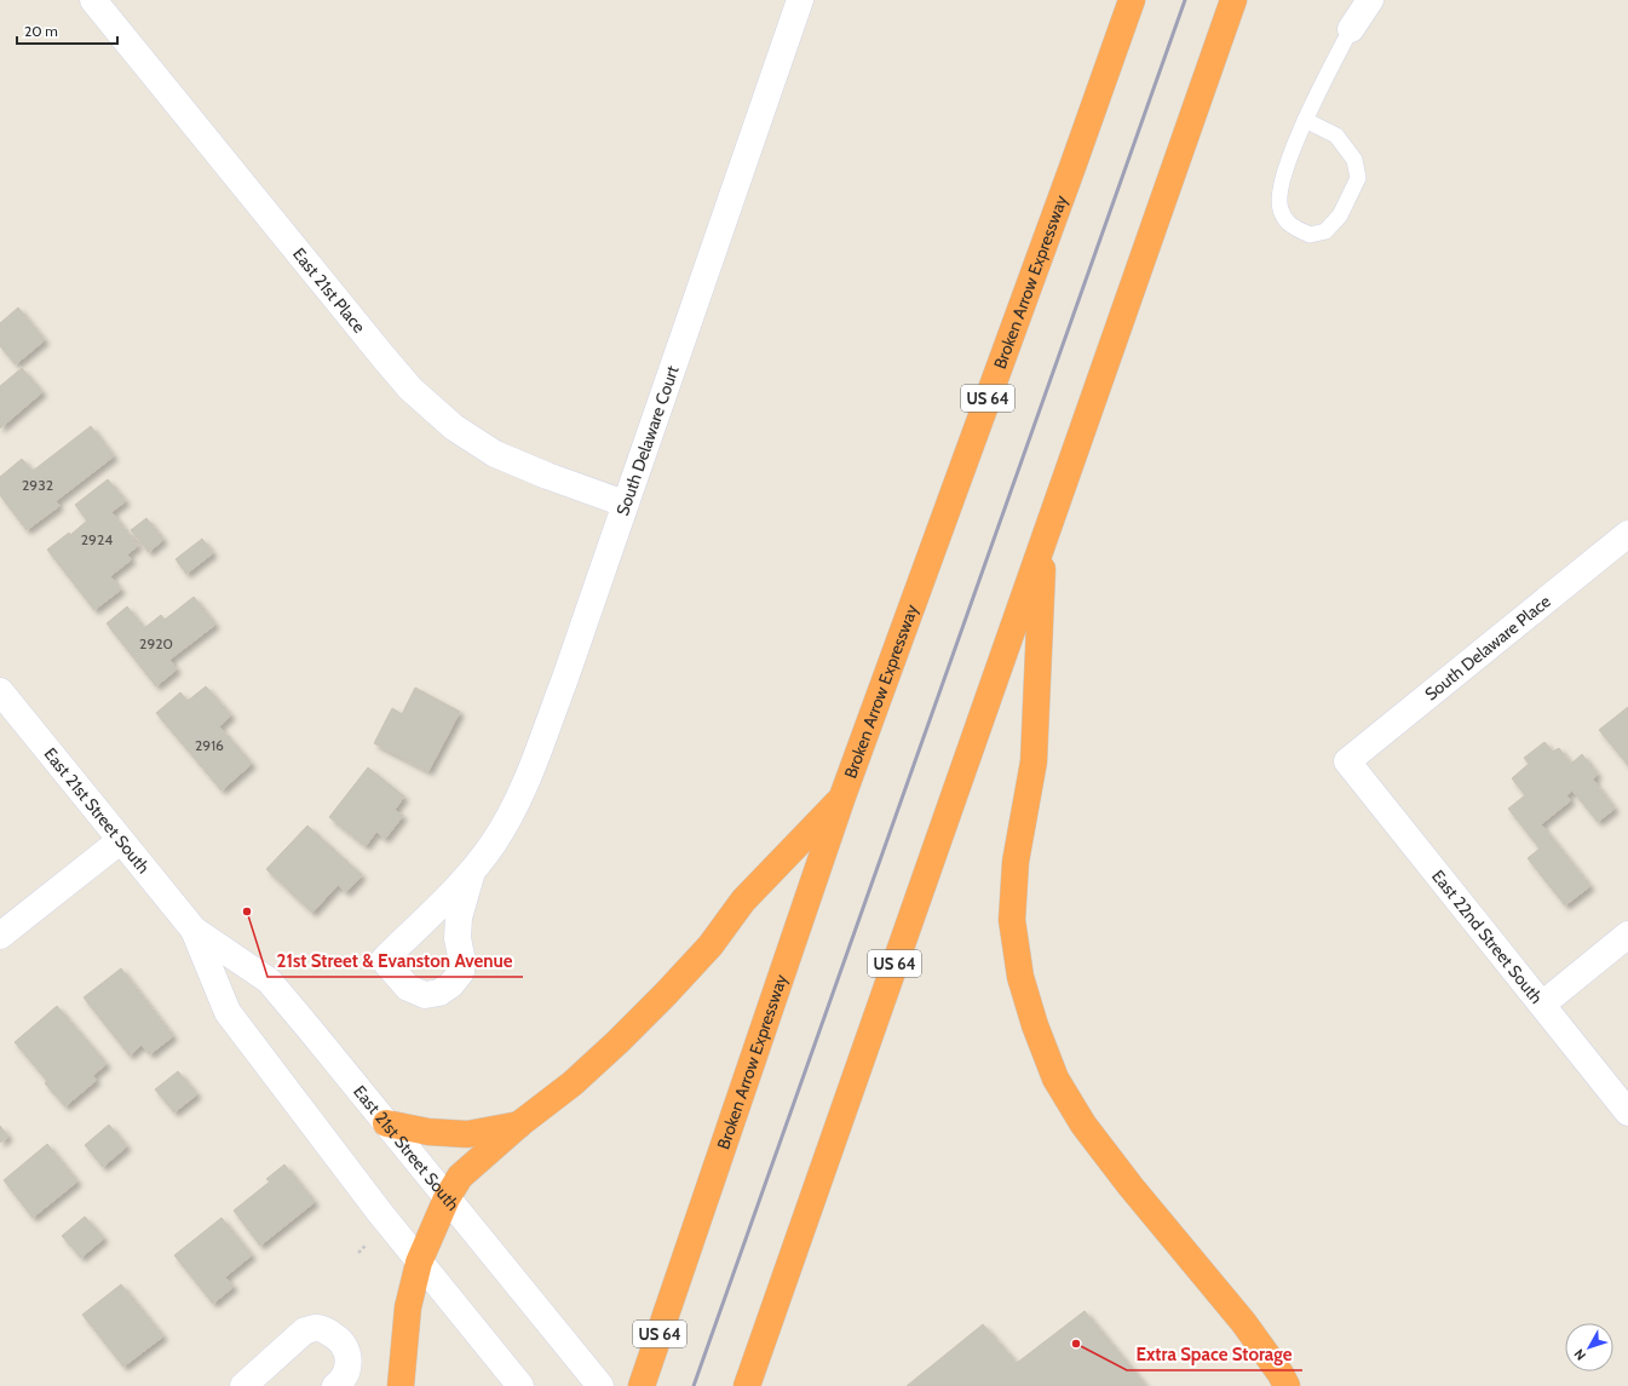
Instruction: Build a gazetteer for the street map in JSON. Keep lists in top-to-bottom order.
{
  "streets": {
    "highway": ["Broken Arrow Expressway", "US 64"],
    "street": [
      "East 21st Place",
      "South Delaware Court",
      "South Delaware Place",
      "East 21st Street South",
      "East 22nd Street South"
    ]
  },
  "crossings": [
    ["East 21st Place", "South Delaware Court"],
    ["South Delaware Place", "East 22nd Street South"]
  ],
  "places": ["21st Street & Evanston Avenue", "Extra Space Storage"],
  "house_numbers": [
    "2932",
    "2924",
    "2920",
    "2916"
  ],
  "scale_bar": "20 m",
  "north": "bottom left"
}
